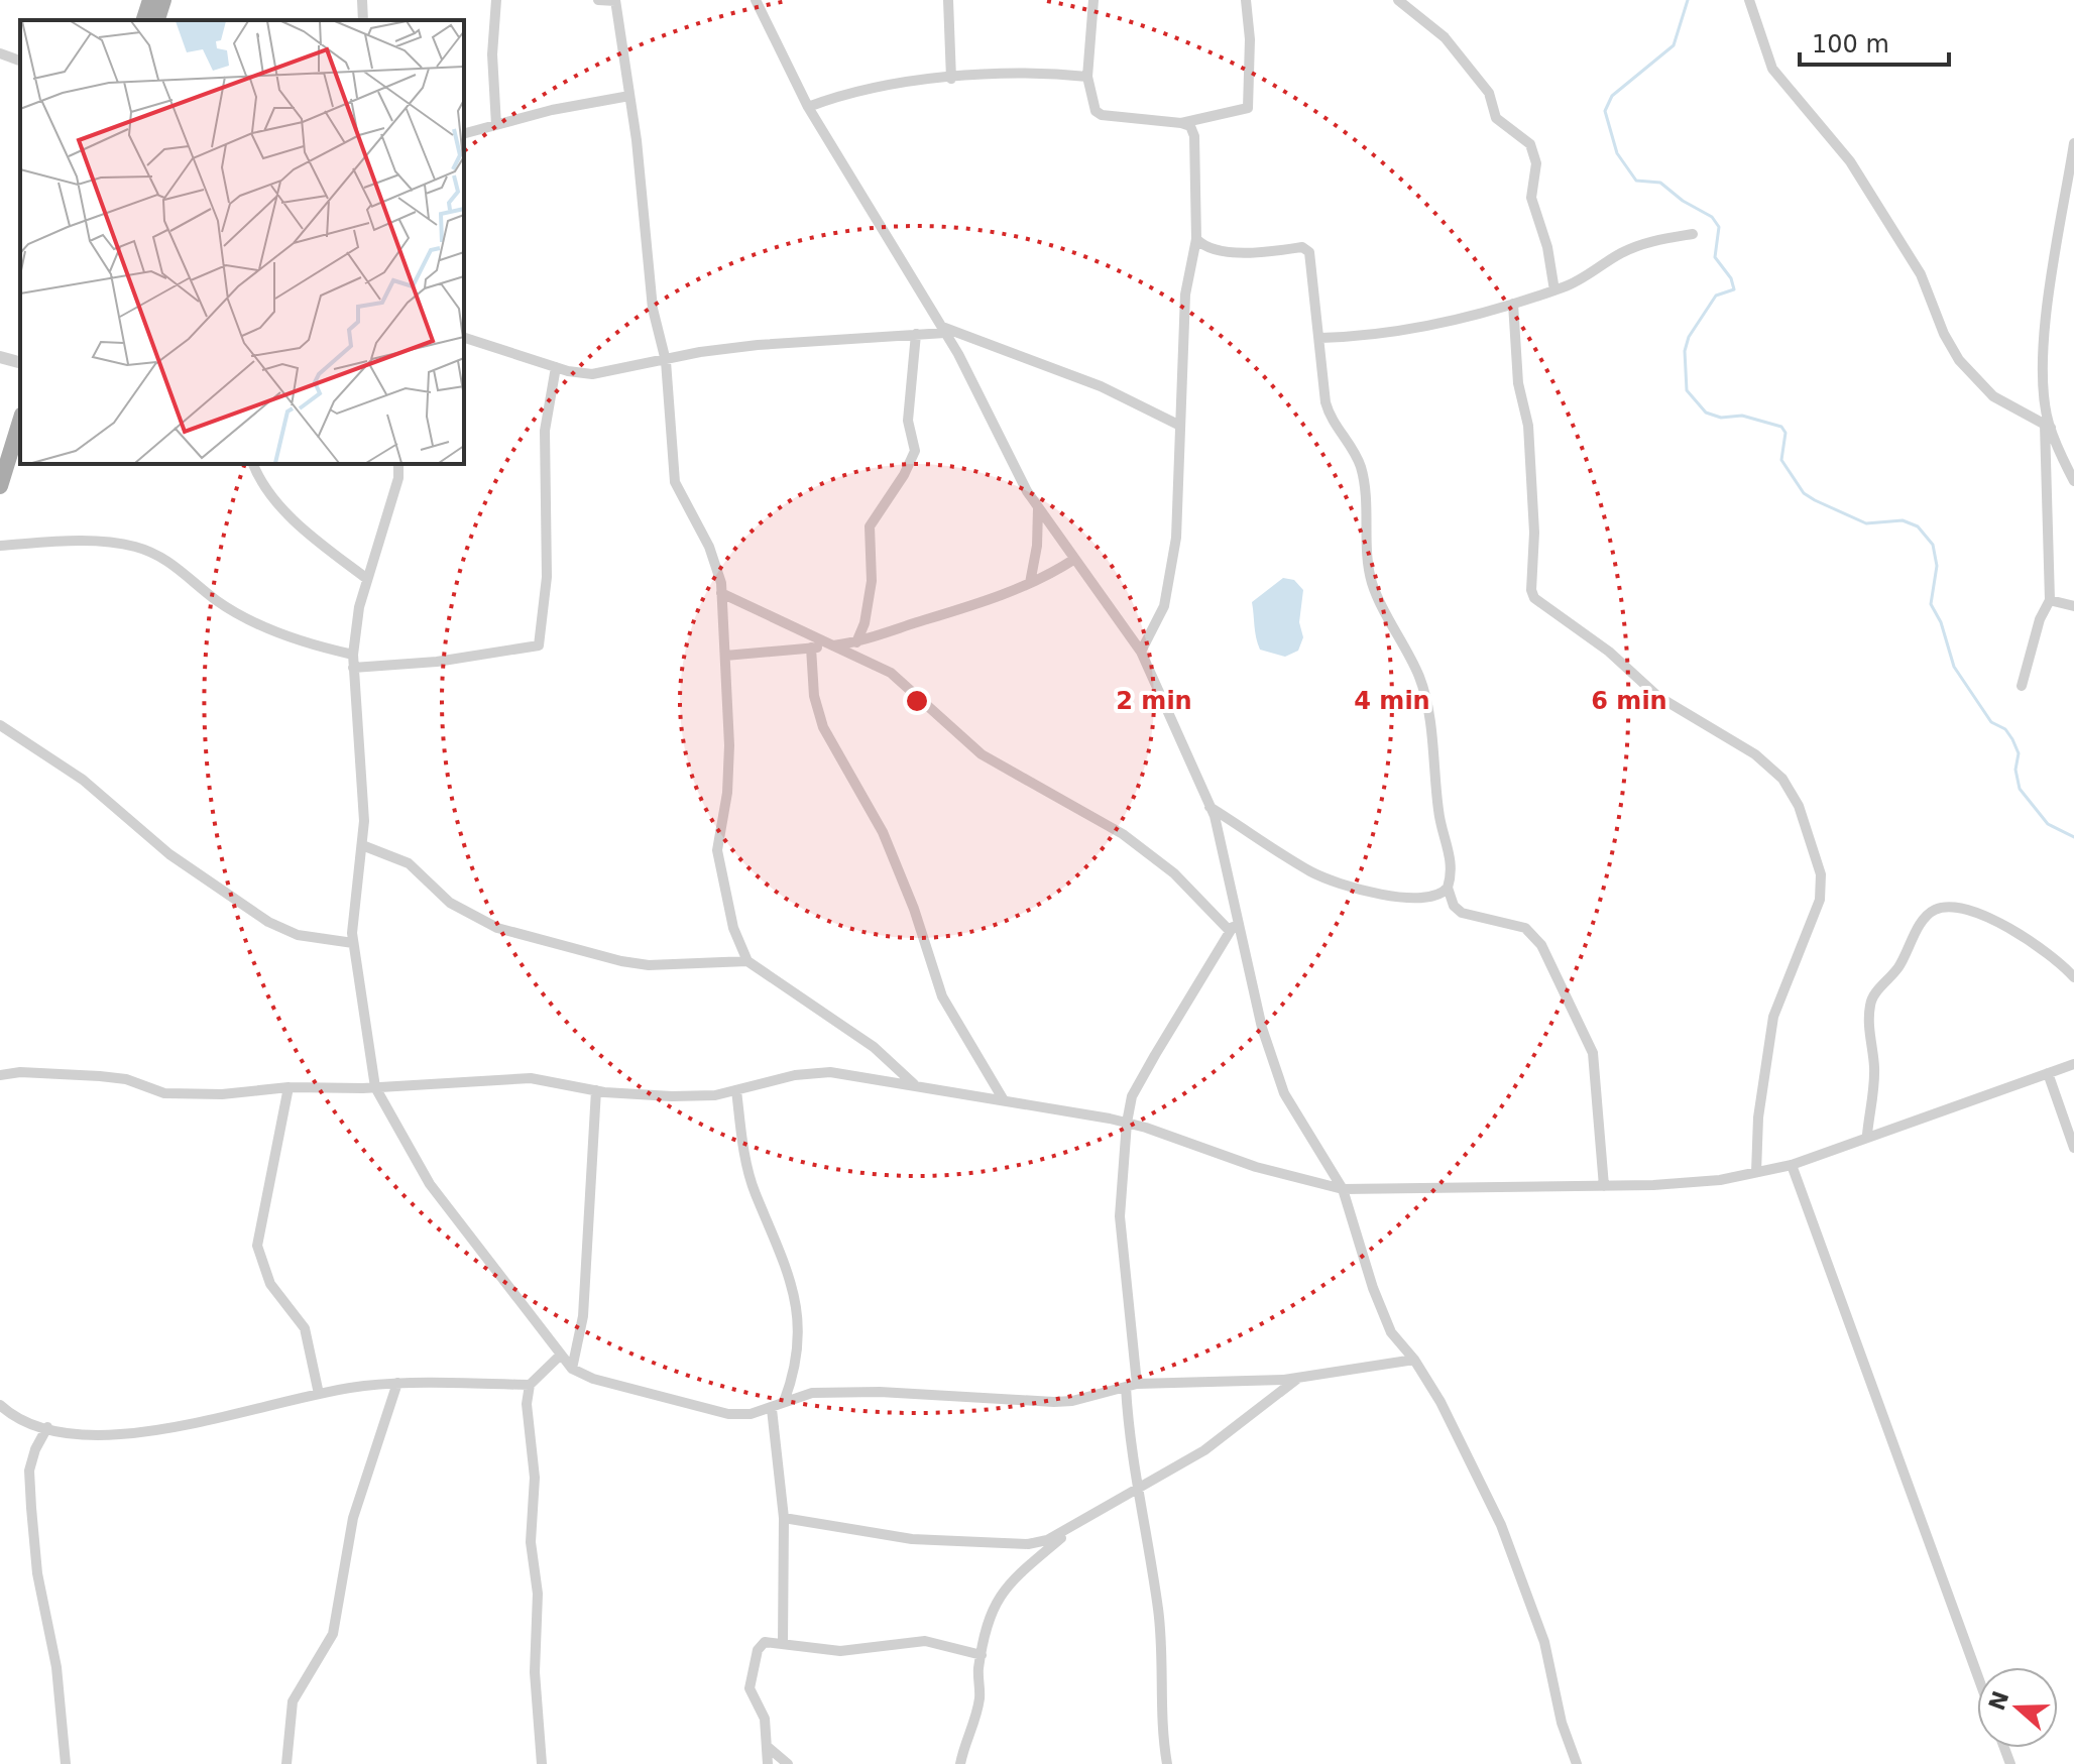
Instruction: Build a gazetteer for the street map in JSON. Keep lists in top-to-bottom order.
{
  "scale_bar": "100 m",
  "north": "left",
  "rings": ["2 min", "4 min", "6 min"]
}
